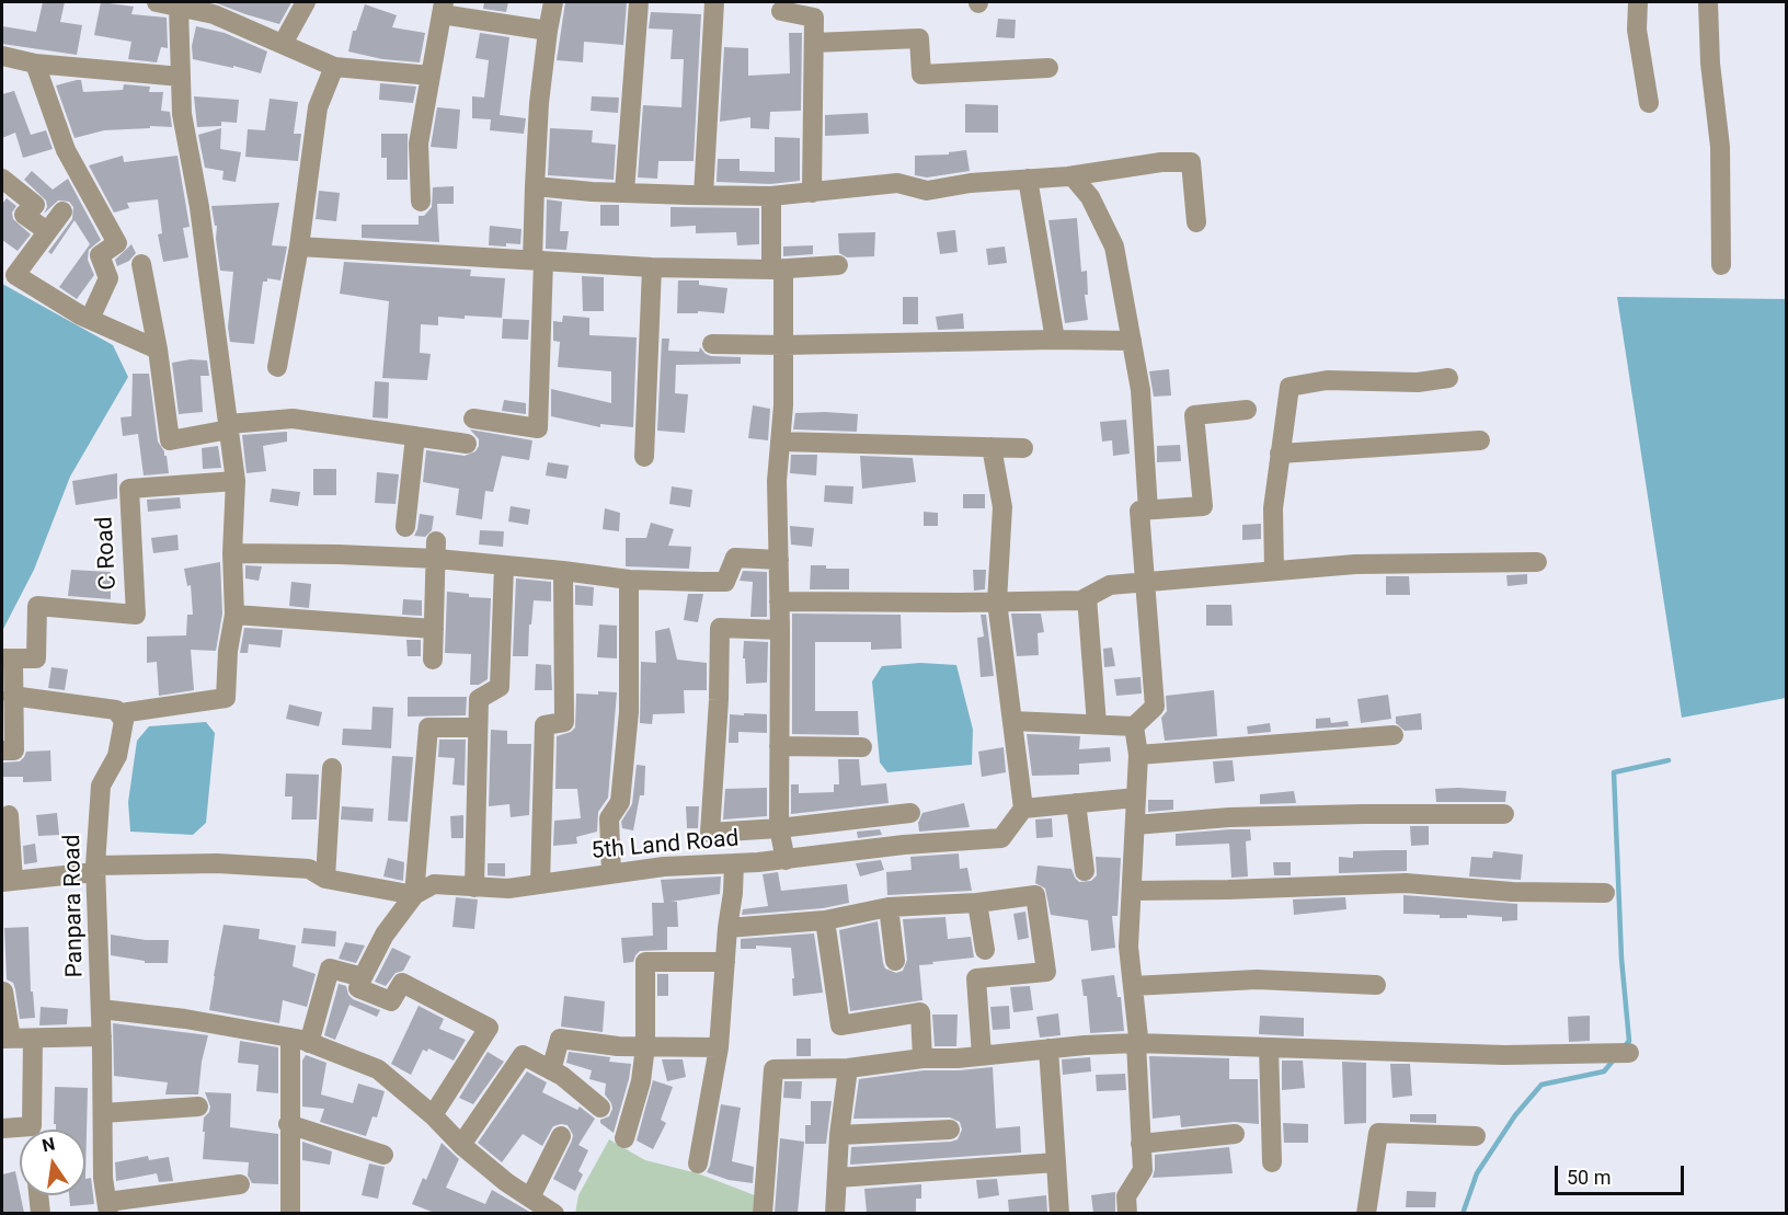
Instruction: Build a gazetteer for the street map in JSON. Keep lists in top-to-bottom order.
{
  "streets": {
    "street": ["C Road", "5th Land Road", "Panpara Road"]
  },
  "scale_bar": "50 m",
  "north": "top"
}
